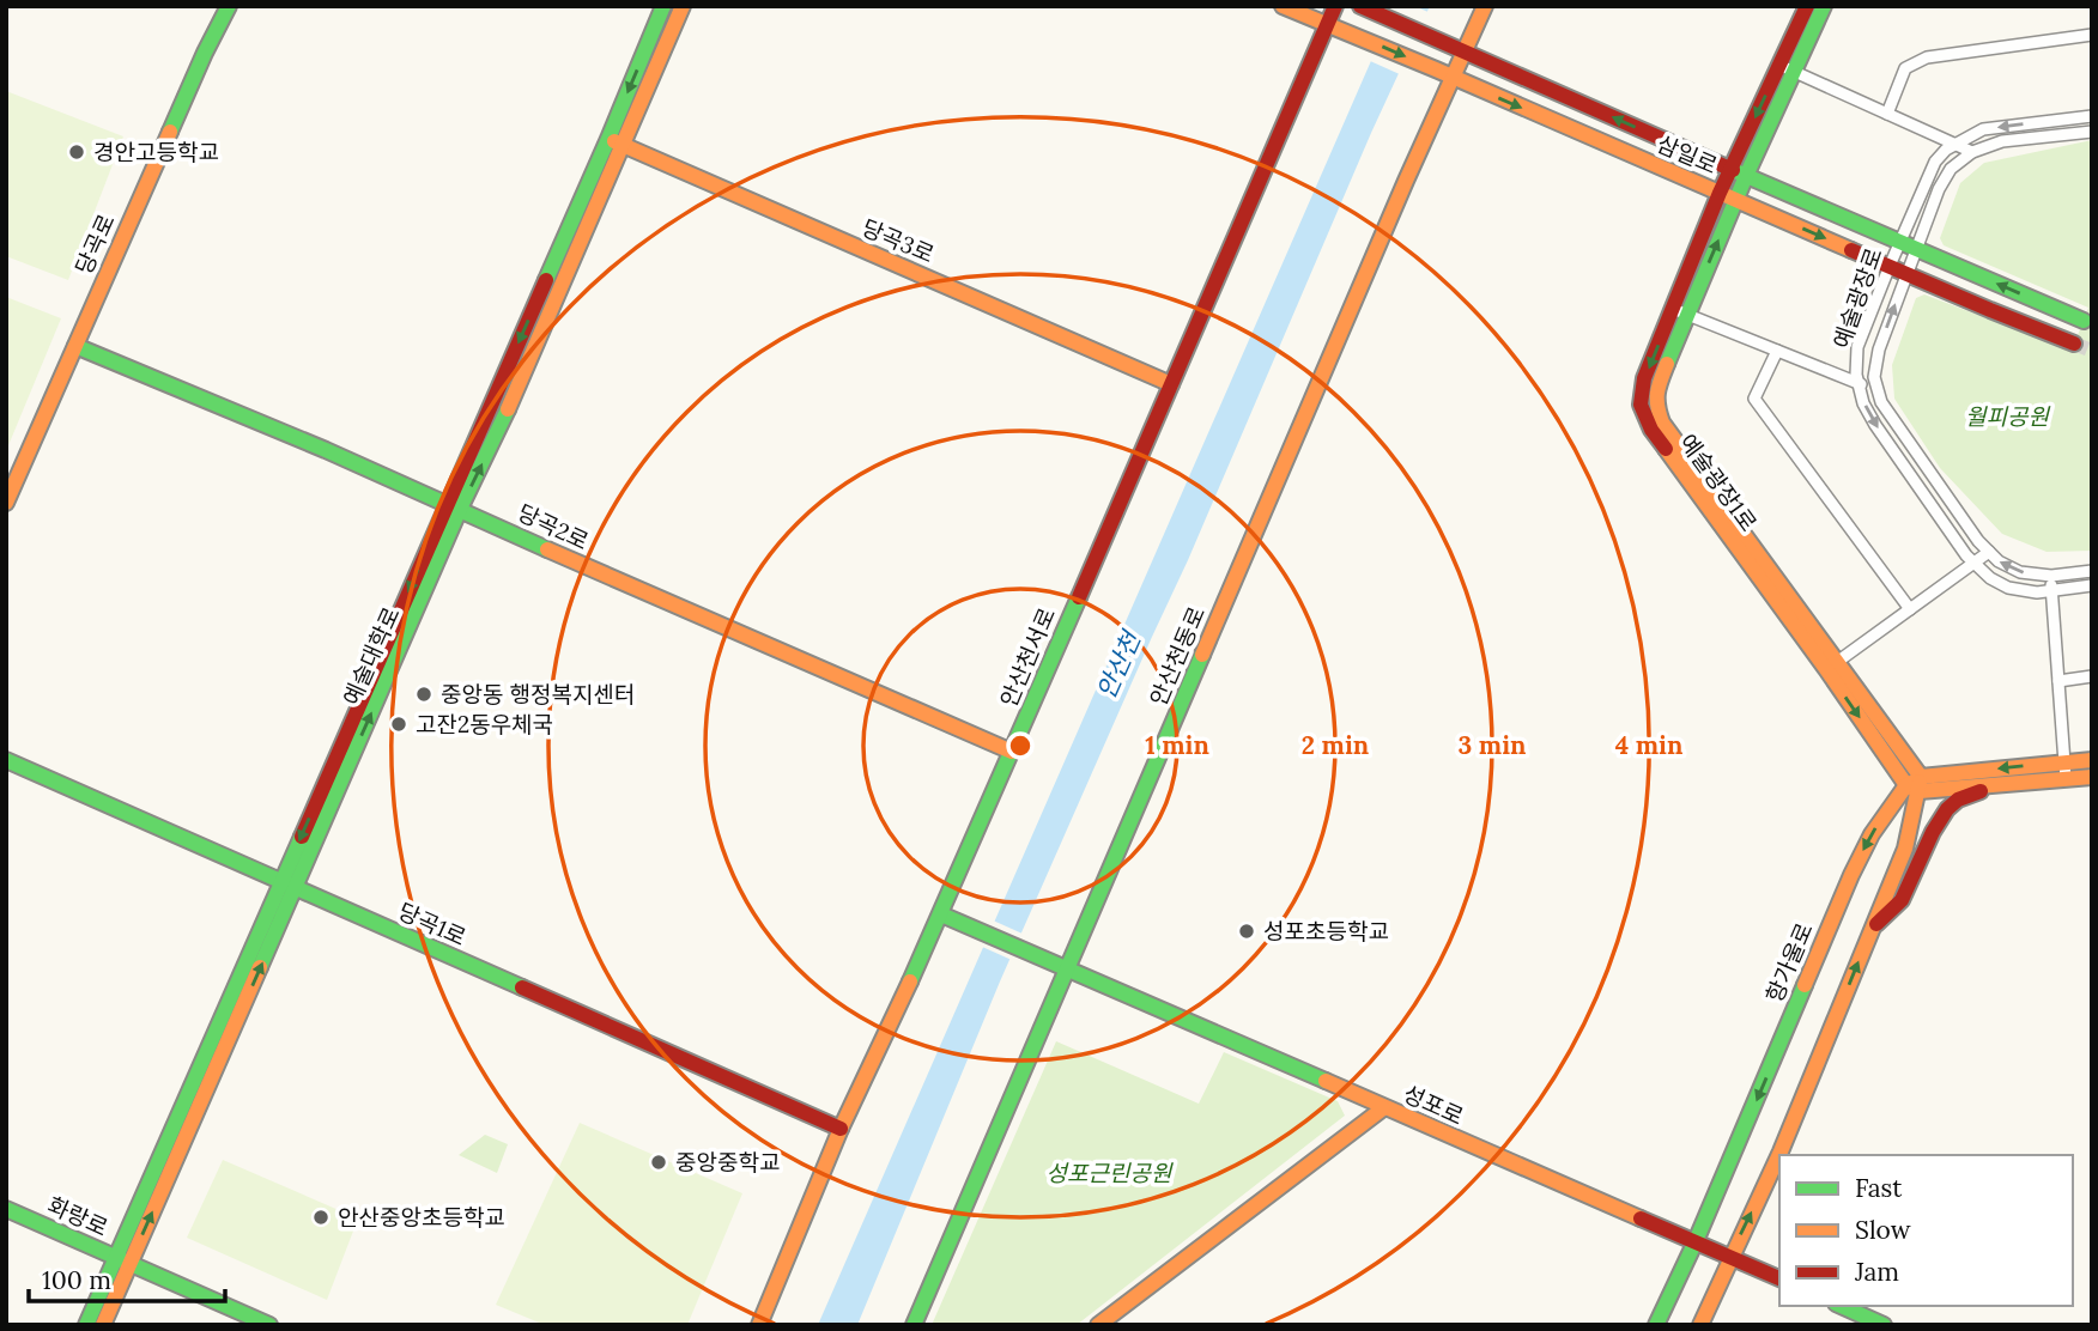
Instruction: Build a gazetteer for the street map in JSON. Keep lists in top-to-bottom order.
{
  "streets": {
    "street": [
      "삼일로",
      "당곡3로",
      "당곡로",
      "예술광장로",
      "예술광장1로",
      "당곡2로",
      "예술대학로",
      "안산천동로",
      "안산천서로",
      "당곡1로",
      "항가울로",
      "성포로",
      "화랑로"
    ]
  },
  "crossings": [
    ["삼일로", "예술광장로"],
    ["삼일로", "예술광장1로"],
    ["삼일로", "안산천동로"],
    ["삼일로", "안산천서로"],
    ["당곡3로", "예술대학로"],
    ["당곡3로", "안산천서로"],
    ["당곡로", "당곡2로"],
    ["예술광장1로", "항가울로"],
    ["당곡2로", "예술대학로"],
    ["당곡2로", "안산천서로"],
    ["예술대학로", "당곡1로"],
    ["예술대학로", "화랑로"],
    ["안산천동로", "성포로"],
    ["안산천서로", "당곡1로"],
    ["안산천서로", "성포로"],
    ["항가울로", "성포로"]
  ],
  "water": ["안산천"],
  "parks": ["월피공원", "성포근린공원"],
  "places": [
    "경안고등학교",
    "중앙동 행정복지센터",
    "고잔2동우체국",
    "성포초등학교",
    "중앙중학교",
    "안산중앙초등학교"
  ],
  "legend": ["Fast", "Slow", "Jam"],
  "scale_bar": "100 m",
  "rings": [
    "1 min",
    "2 min",
    "3 min",
    "4 min"
  ]
}
